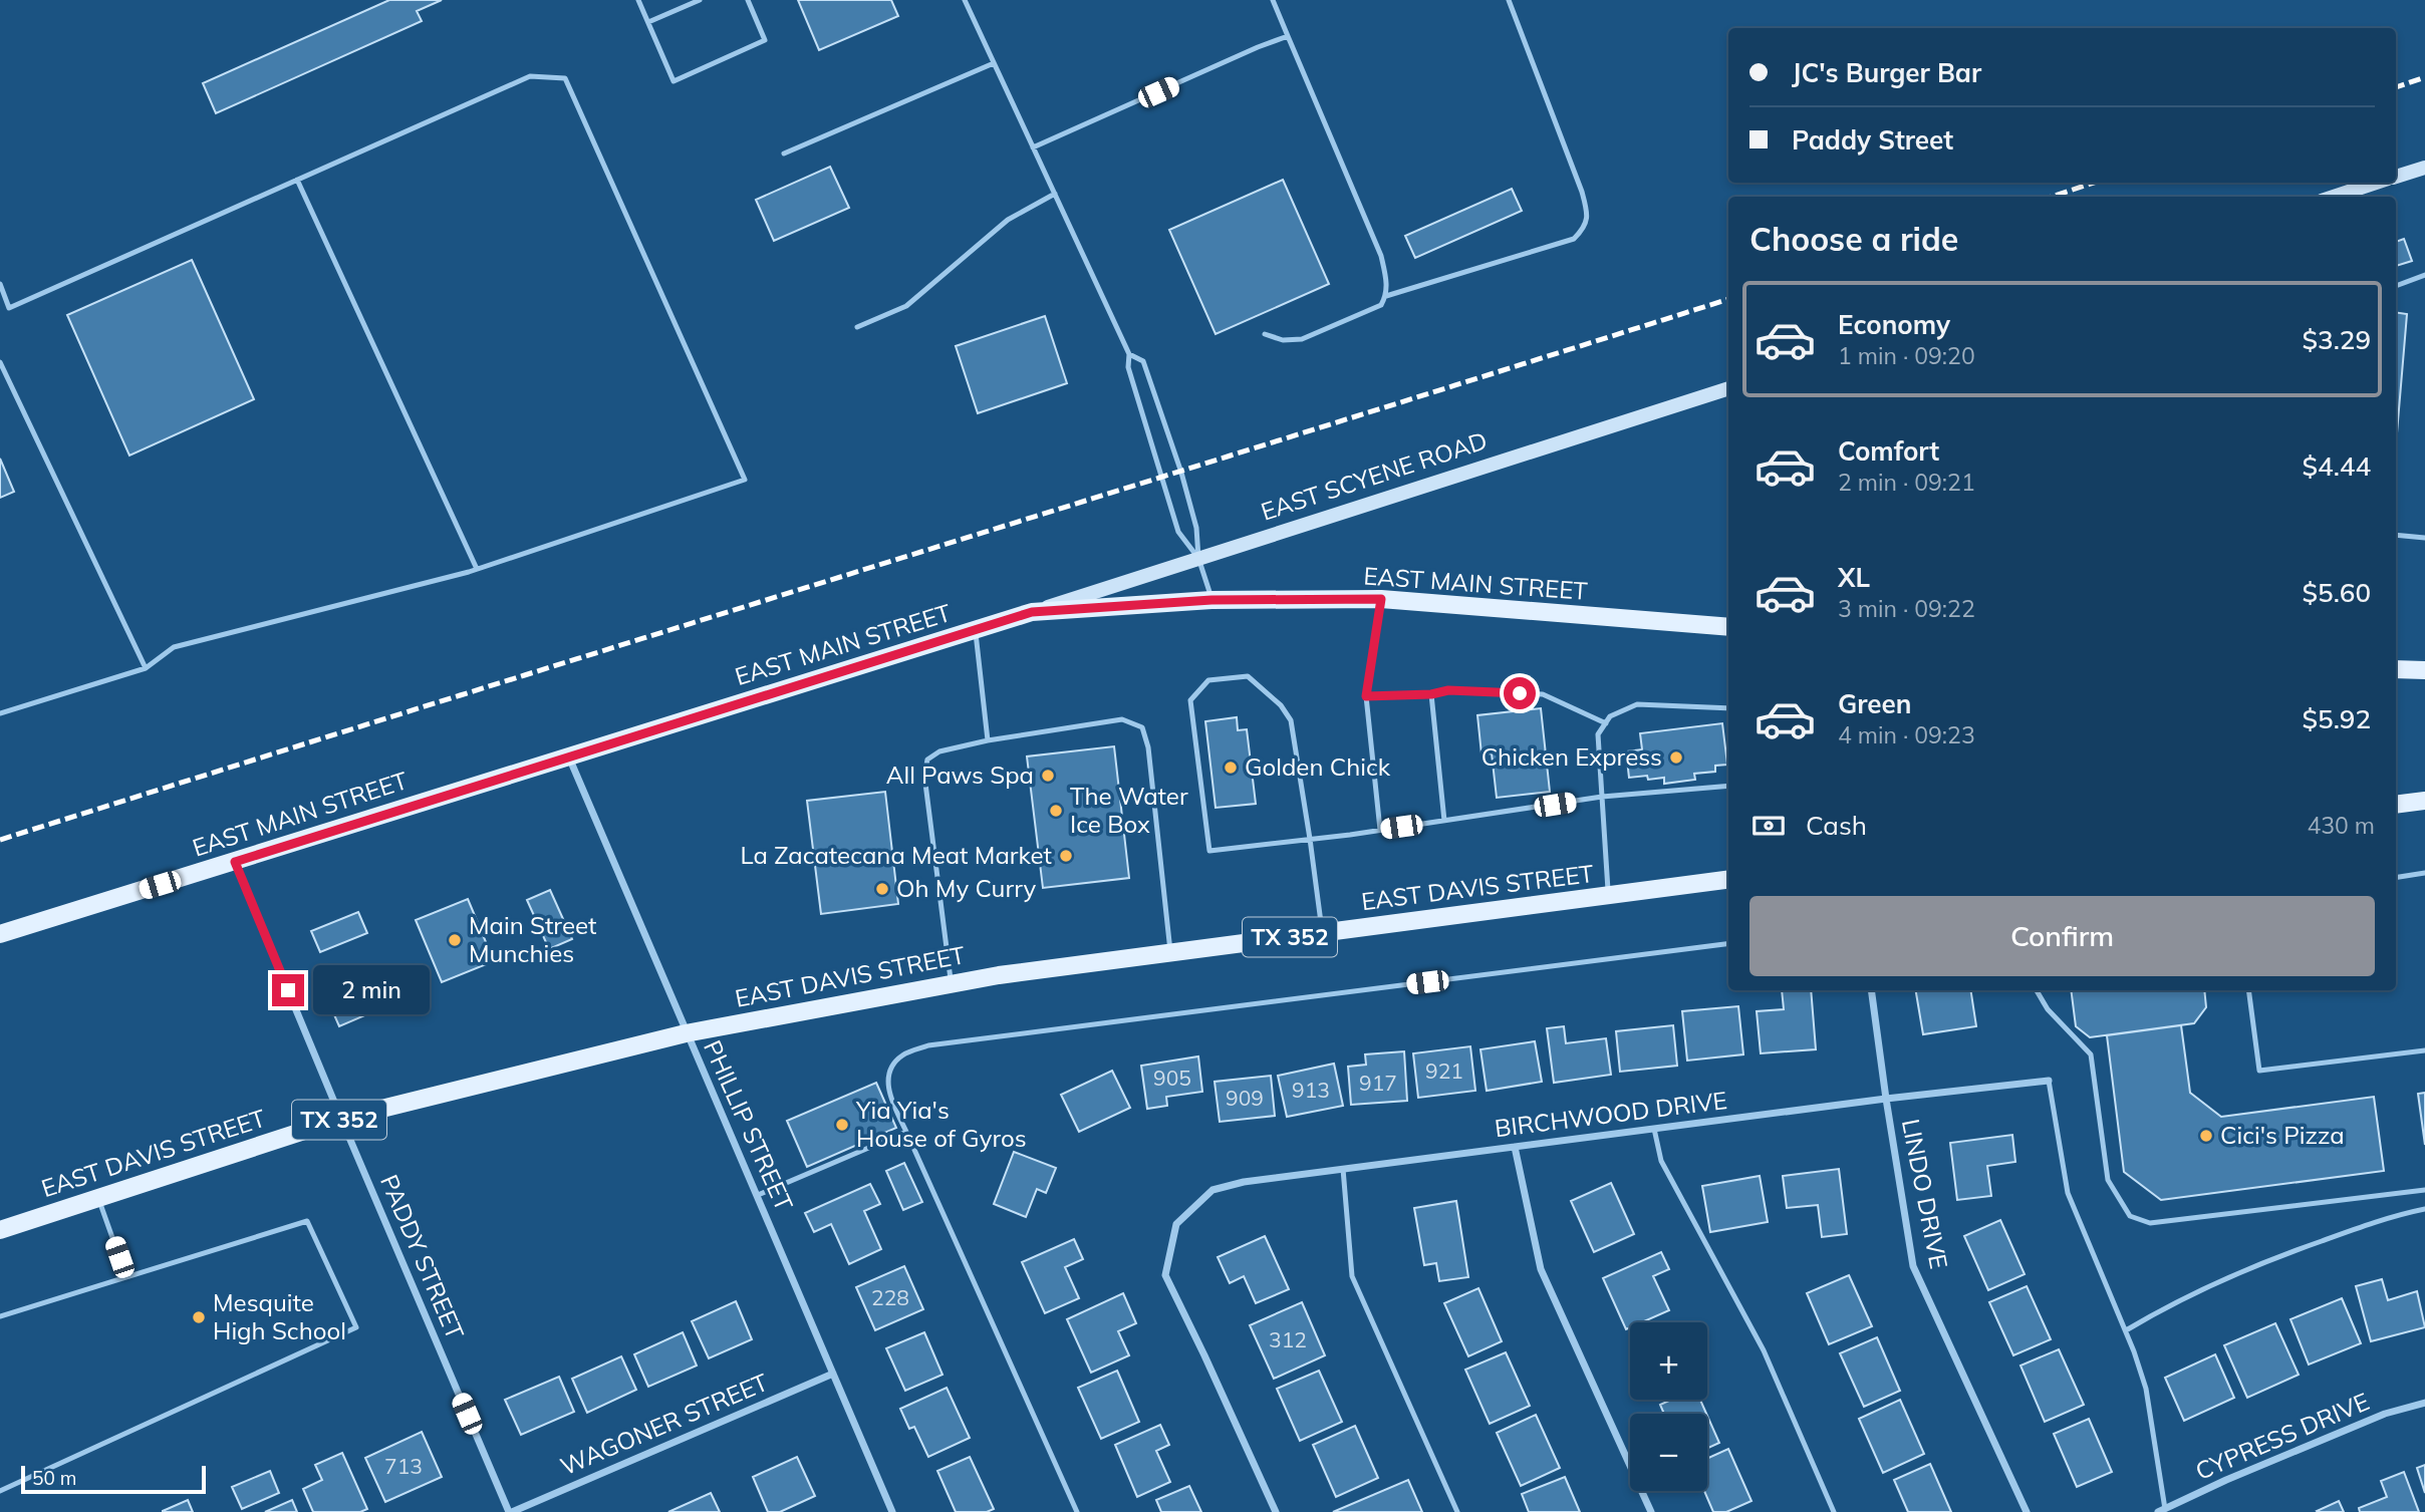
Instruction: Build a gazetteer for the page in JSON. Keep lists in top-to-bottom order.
{
  "streets": {
    "main road": ["EAST MAIN STREET", "EAST DAVIS STREET", "TX 352"],
    "street": [
      "EAST SCYENE ROAD",
      "BIRCHWOOD DRIVE",
      "PHILLIP STREET",
      "LINDO DRIVE",
      "PADDY STREET",
      "WAGONER STREET",
      "CYPRESS DRIVE"
    ]
  },
  "crossings": [
    ["EAST SCYENE ROAD", "EAST MAIN STREET"],
    ["EAST MAIN STREET", "PHILLIP STREET"],
    ["EAST MAIN STREET", "PADDY STREET"],
    ["EAST DAVIS STREET", "PHILLIP STREET"],
    ["EAST DAVIS STREET", "PADDY STREET"],
    ["BIRCHWOOD DRIVE", "LINDO DRIVE"],
    ["PHILLIP STREET", "WAGONER STREET"],
    ["PADDY STREET", "WAGONER STREET"]
  ],
  "places": [
    "Chicken Express",
    "Golden Chick",
    "All Paws Spa",
    "The Water Ice Box",
    "La Zacatecana Meat Market",
    "Oh My Curry",
    "Main Street Munchies",
    "Yia Yia's House of Gyros",
    "Cici's Pizza",
    "Mesquite High School"
  ],
  "house_numbers": [
    "921",
    "905",
    "917",
    "913",
    "909",
    "228",
    "312",
    "713"
  ],
  "scale_bar": "50 m",
  "page": {
    "banner": ["JC's Burger Bar", "Paddy Street"],
    "heading": "Choose a ride",
    "list": [
      {
        "name": "Economy",
        "note": "1 min · 09:20",
        "value": "$3.29"
      },
      {
        "name": "Comfort",
        "note": "2 min · 09:21",
        "value": "$4.44"
      },
      {
        "name": "XL",
        "note": "3 min · 09:22",
        "value": "$5.60"
      },
      {
        "name": "Green",
        "note": "4 min · 09:23",
        "value": "$5.92"
      }
    ],
    "pay": ["Cash", "430 m"],
    "buttons": "Confirm",
    "bubble": "2 min",
    "map_buttons": ["+", "−"],
    "scale": "50 m"
  }
}
